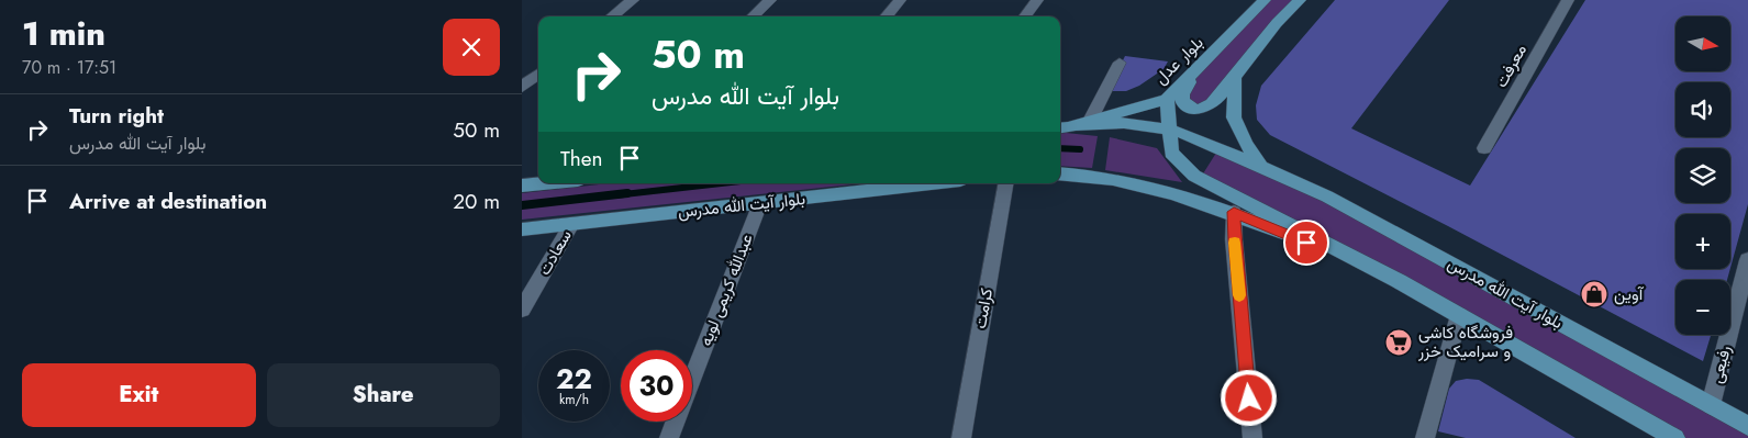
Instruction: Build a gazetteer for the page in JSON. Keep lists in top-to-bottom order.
{
  "streets": {
    "main road": ["بلوار عدل", "بلوار آیت الله مدرس"],
    "street": [
      "معرفت",
      "سعادت",
      "عبدالله کریمی لویه",
      "کرامت",
      "رفیعی"
    ]
  },
  "crossings": [
    ["بلوار عدل", "بلوار آیت الله مدرس"],
    ["بلوار آیت الله مدرس", "سعادت"],
    ["بلوار آیت الله مدرس", "عبدالله کریمی لویه"],
    ["بلوار آیت الله مدرس", "رفیعی"]
  ],
  "places": {
    "shop": ["آوین"],
    "supermarket": ["فروشگاه کاشی و سرامیک خزر"]
  },
  "north": "right",
  "page": {
    "heading": ["1 min", "70 m · 17:51"],
    "map_buttons": ["+", "−"],
    "turn": ["50 m", "بلوار آیت الله مدرس"],
    "list": [
      {
        "name": "Turn right",
        "note": "بلوار آیت الله مدرس",
        "value": "50 m"
      },
      {
        "name": "Arrive at destination",
        "value": "20 m"
      }
    ],
    "then": "Then",
    "speed": "22 km/h",
    "limit": "30",
    "buttons": ["Exit", "Share"]
  }
}
